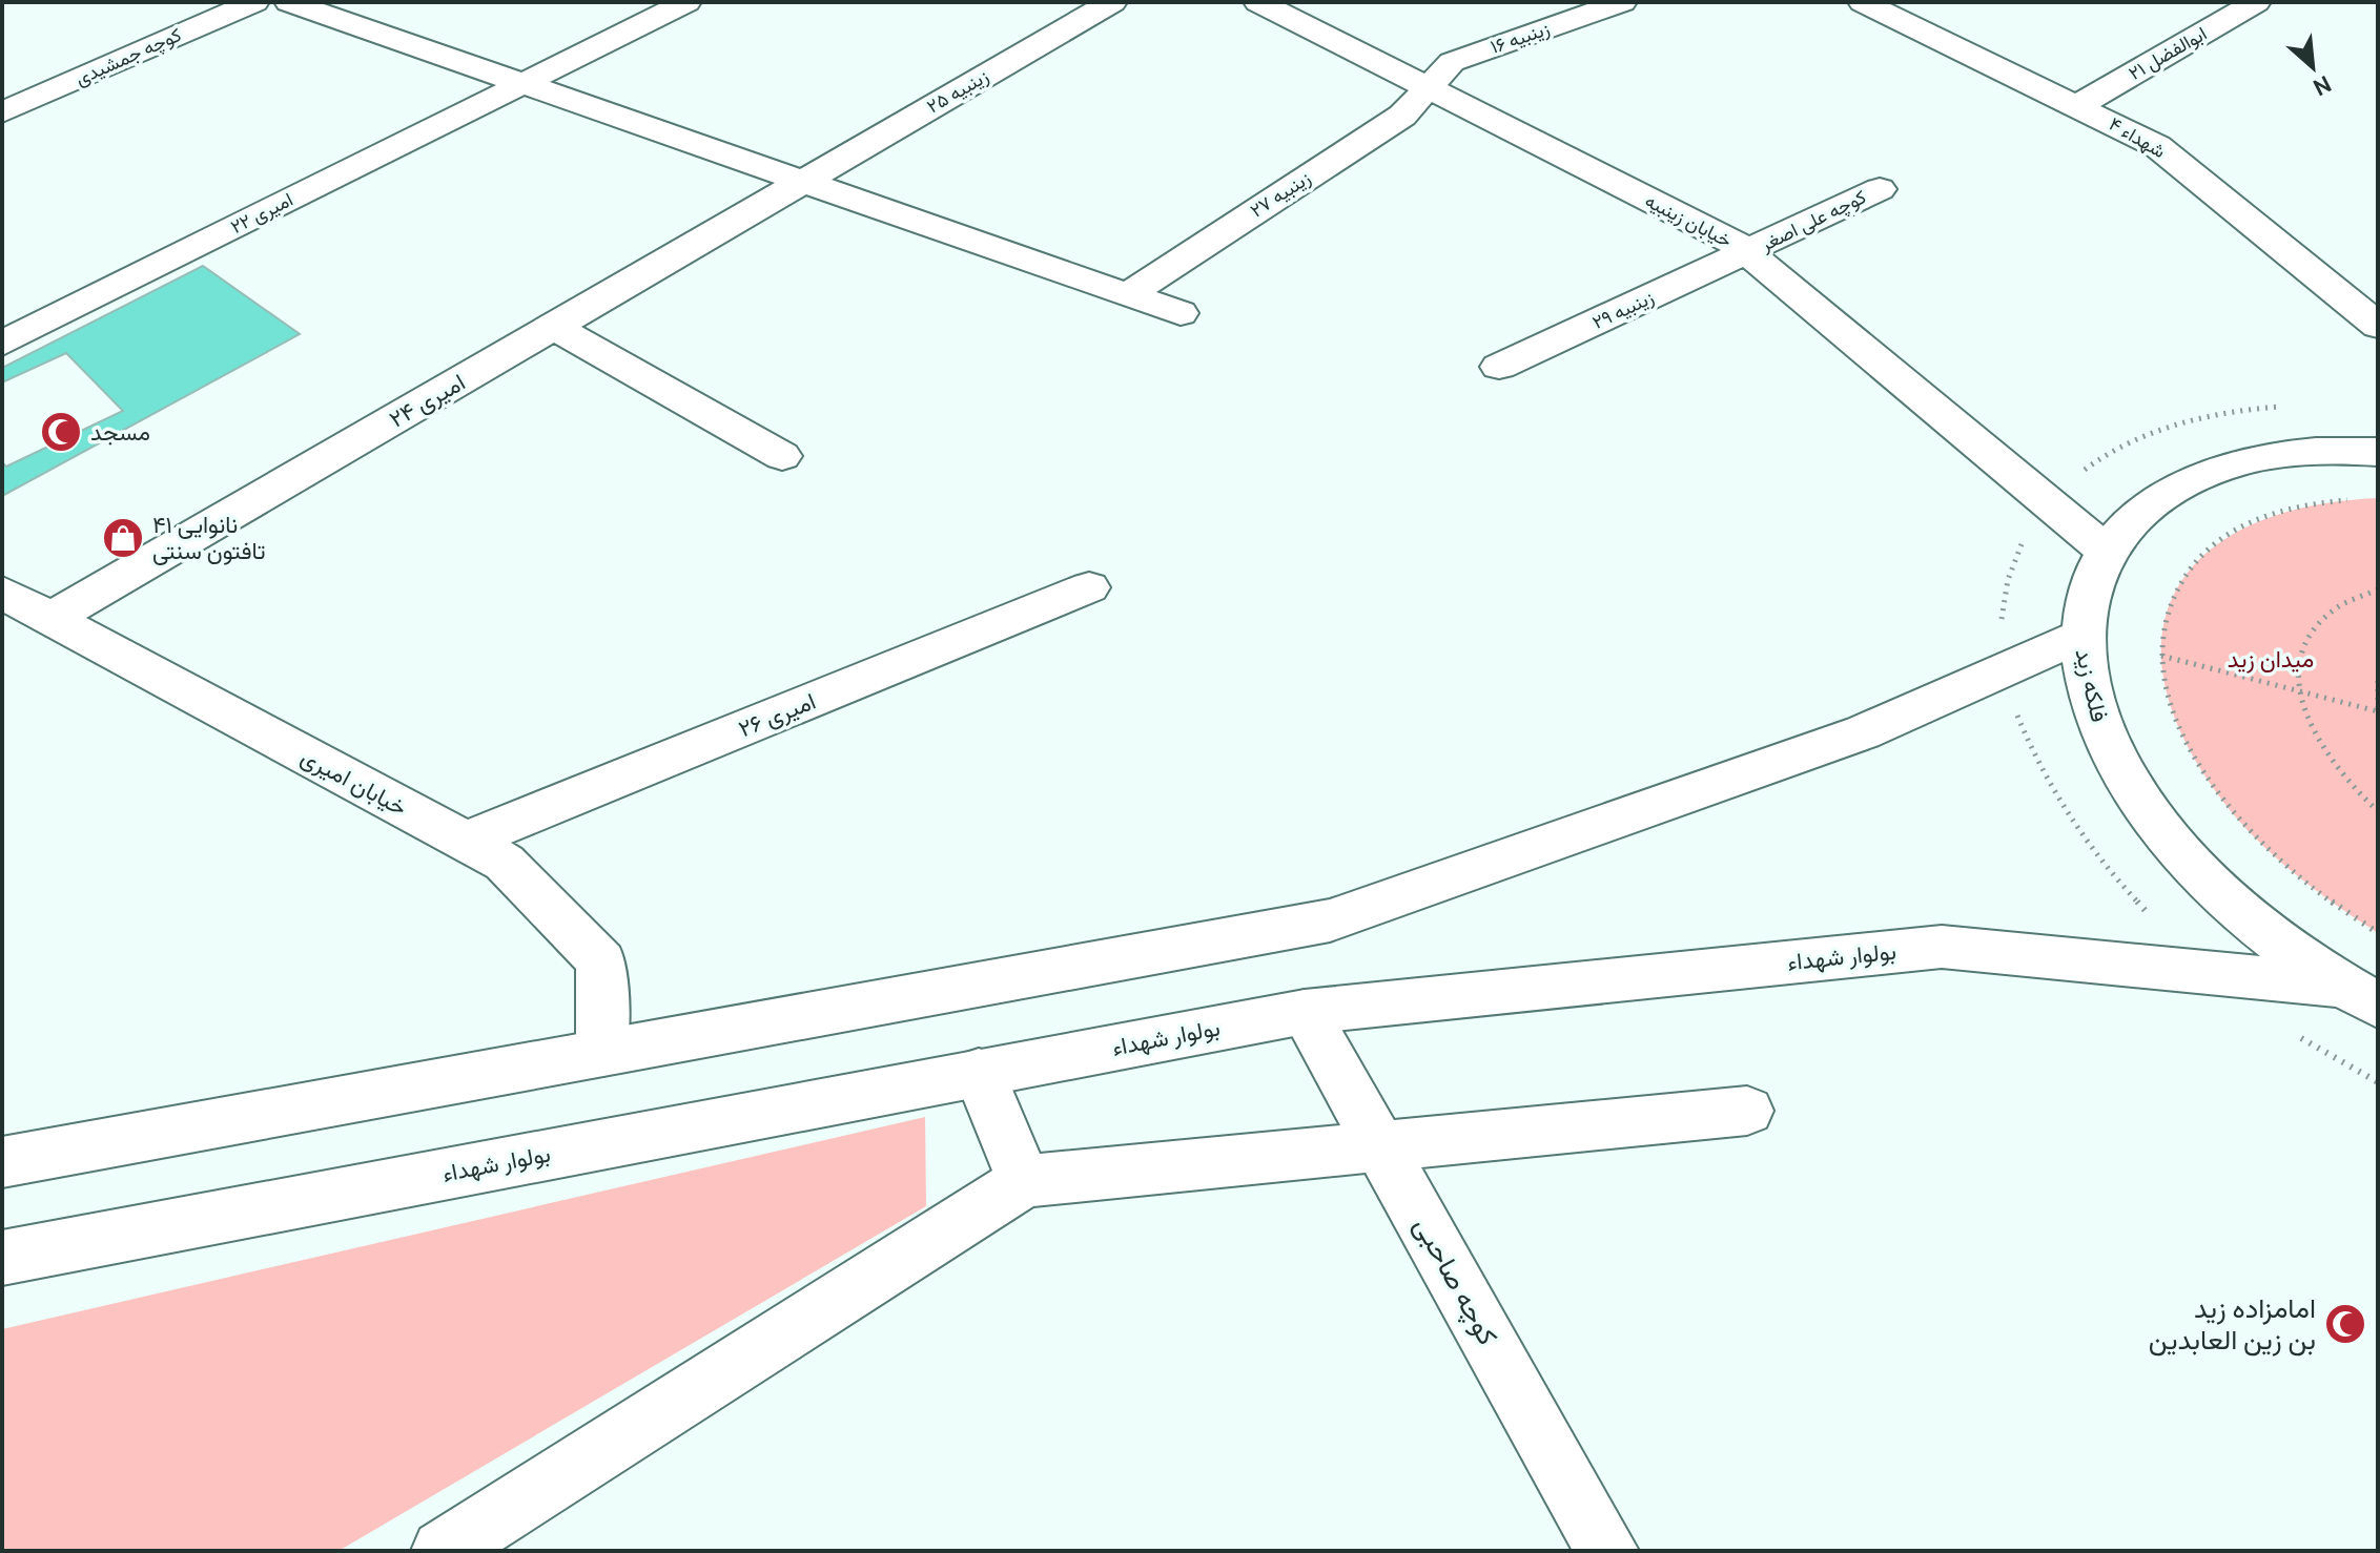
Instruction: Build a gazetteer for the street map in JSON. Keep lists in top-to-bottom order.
{
  "streets": {
    "street": [
      "زینبیه ۱۶",
      "ابوالفضل ۲۱",
      "کوچه جمشیدی",
      "زینبیه ۲۵",
      "شهداء ۴",
      "زینبیه ۲۷",
      "امیری ۲۲",
      "خیابان زینبیه",
      "کوچه علی اصغر",
      "زینبیه ۲۹",
      "امیری ۲۴",
      "فلکه زید",
      "امیری ۲۶",
      "خیابان امیری",
      "بولوار شهداء",
      "کوچه صاحبی"
    ]
  },
  "crossings": [
    ["زینبیه ۱۶", "زینبیه ۲۷"],
    ["زینبیه ۱۶", "خیابان زینبیه"],
    ["ابوالفضل ۲۱", "شهداء ۴"],
    ["زینبیه ۲۵", "امیری ۲۴"],
    ["زینبیه ۲۷", "خیابان زینبیه"],
    ["خیابان زینبیه", "کوچه علی اصغر"],
    ["خیابان زینبیه", "زینبیه ۲۹"],
    ["خیابان زینبیه", "فلکه زید"],
    ["کوچه علی اصغر", "زینبیه ۲۹"],
    ["امیری ۲۴", "خیابان امیری"],
    ["فلکه زید", "بولوار شهداء"],
    ["امیری ۲۶", "خیابان امیری"],
    ["بولوار شهداء", "کوچه صاحبی"]
  ],
  "parks": ["میدان زید"],
  "places": {
    "mosque": ["مسجد", "امامزاده زید بن زین العابدین"],
    "shop": ["نانوایی ۴۱ تافتون سنتی"]
  },
  "north": "bottom right"
}
